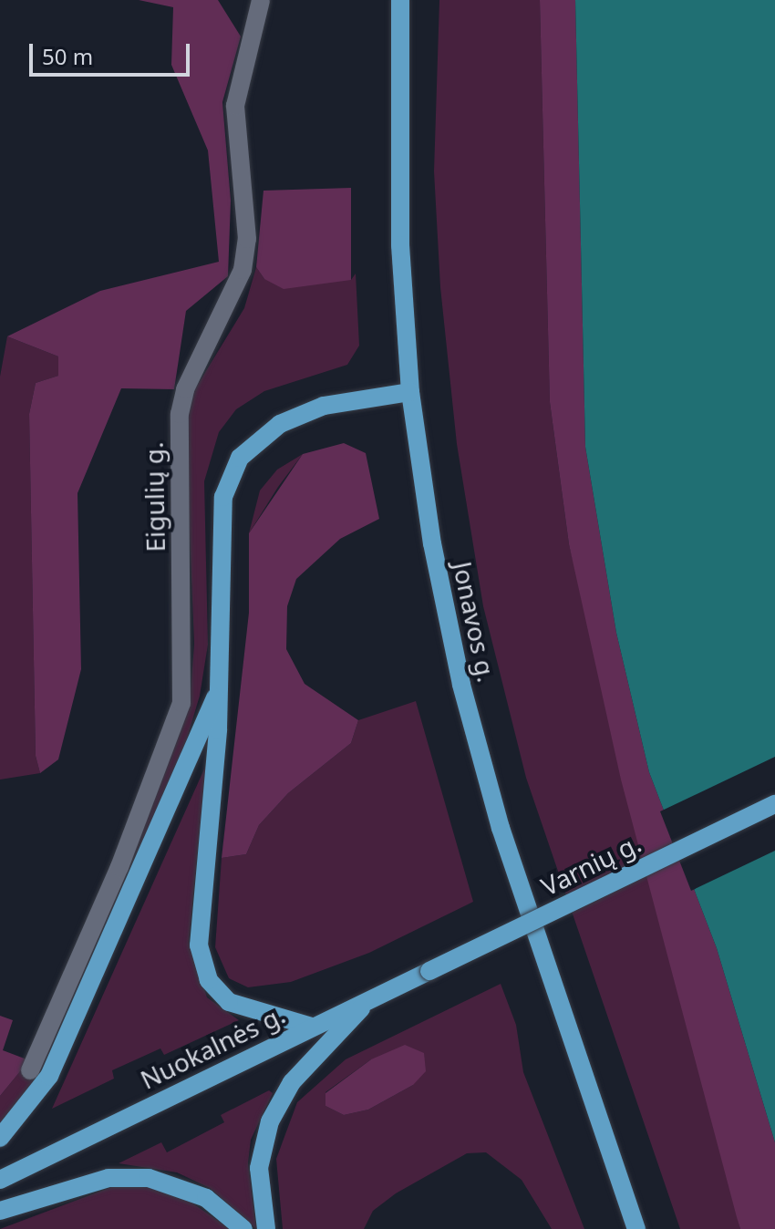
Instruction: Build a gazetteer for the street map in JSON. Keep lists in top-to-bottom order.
{
  "streets": {
    "main road": ["Jonavos g.", "Varnių g.", "Nuokalnės g."],
    "street": ["Eigulių g."]
  },
  "crossings": [
    ["Varnių g.", "Nuokalnės g."]
  ],
  "scale_bar": "50 m"
}
